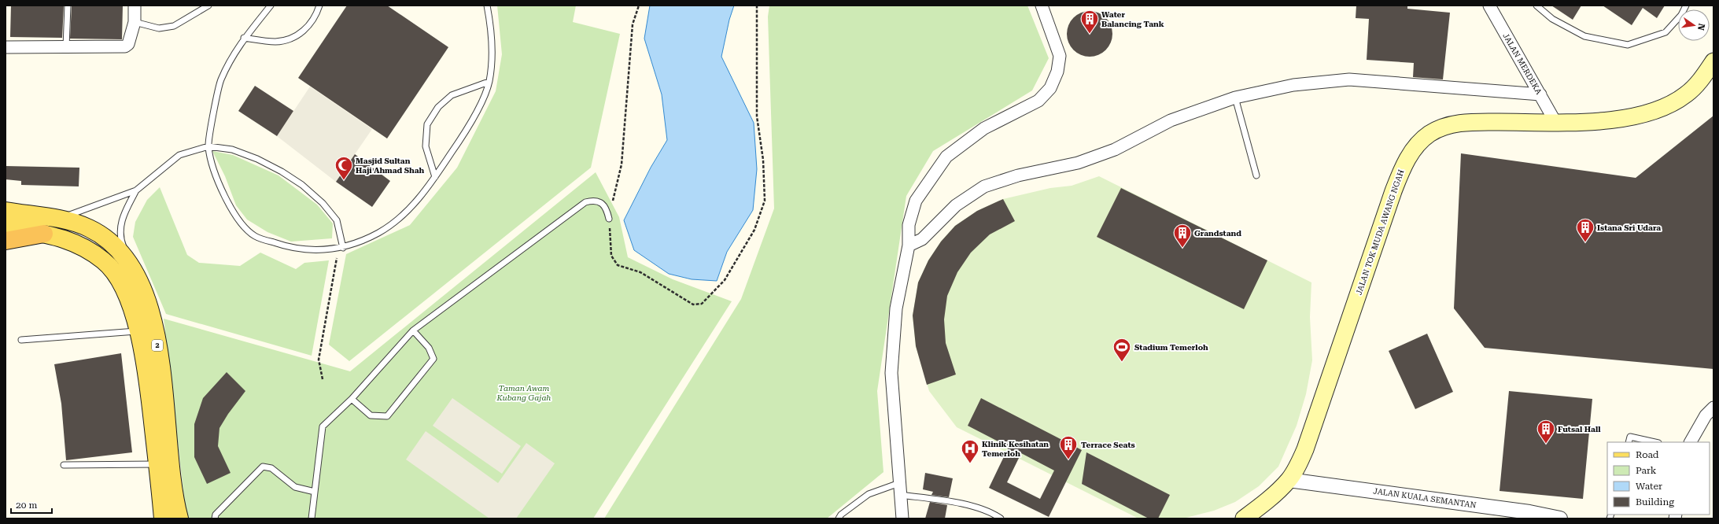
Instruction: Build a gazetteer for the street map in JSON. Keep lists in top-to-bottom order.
{
  "streets": {
    "highway": ["2"],
    "main road": ["JALAN TOK MUDA AWANG NGAH"],
    "street": ["JALAN MERDEKA", "JALAN KUALA SEMANTAN"]
  },
  "crossings": [
    ["JALAN MERDEKA", "JALAN TOK MUDA AWANG NGAH"],
    ["JALAN TOK MUDA AWANG NGAH", "JALAN KUALA SEMANTAN"]
  ],
  "parks": ["Taman Awam Kubang Gajah"],
  "places": {
    "building": [
      "Water Balancing Tank",
      "Istana Sri Udara",
      "Grandstand",
      "Futsal Hall",
      "Terrace Seats"
    ],
    "mosque": ["Masjid Sultan Haji Ahmad Shah"],
    "sports": ["Stadium Temerloh"],
    "hospital": ["Klinik Kesihatan Temerloh"]
  },
  "legend": [
    "Road",
    "Park",
    "Water",
    "Building"
  ],
  "scale_bar": "20 m",
  "north": "right"
}
